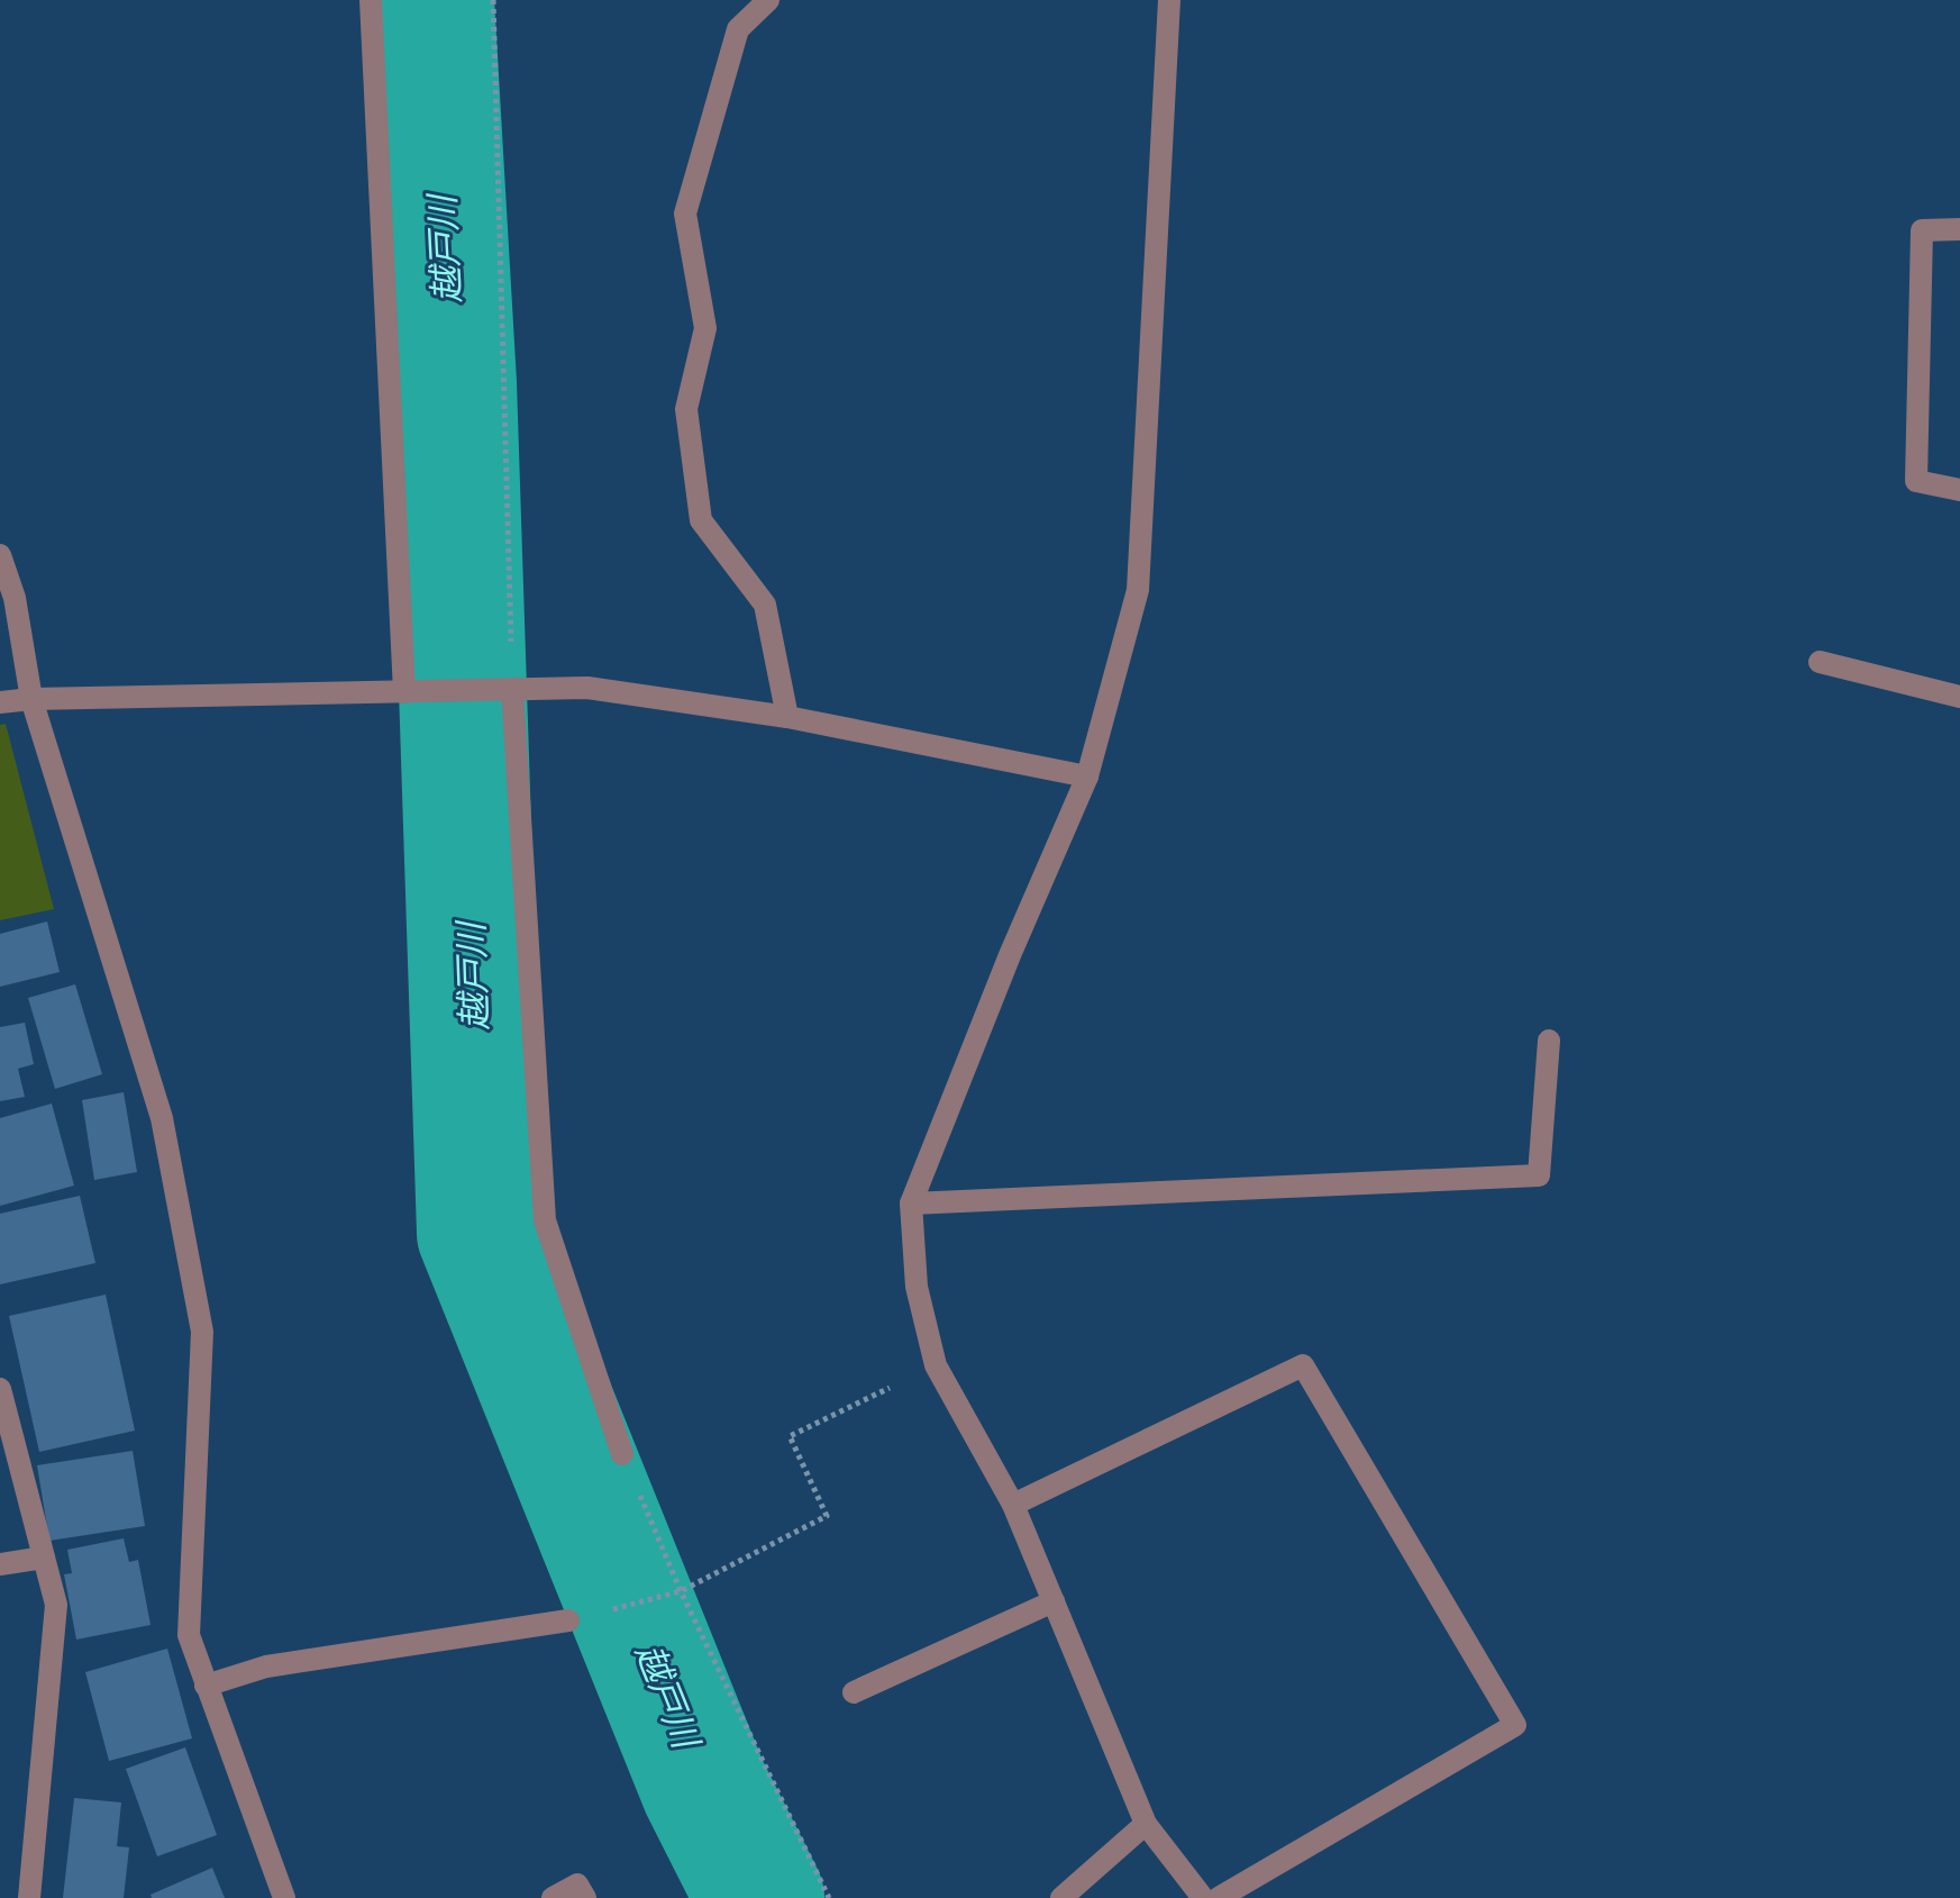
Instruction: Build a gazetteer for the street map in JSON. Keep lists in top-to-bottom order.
{
  "water": ["越戸川"]
}
